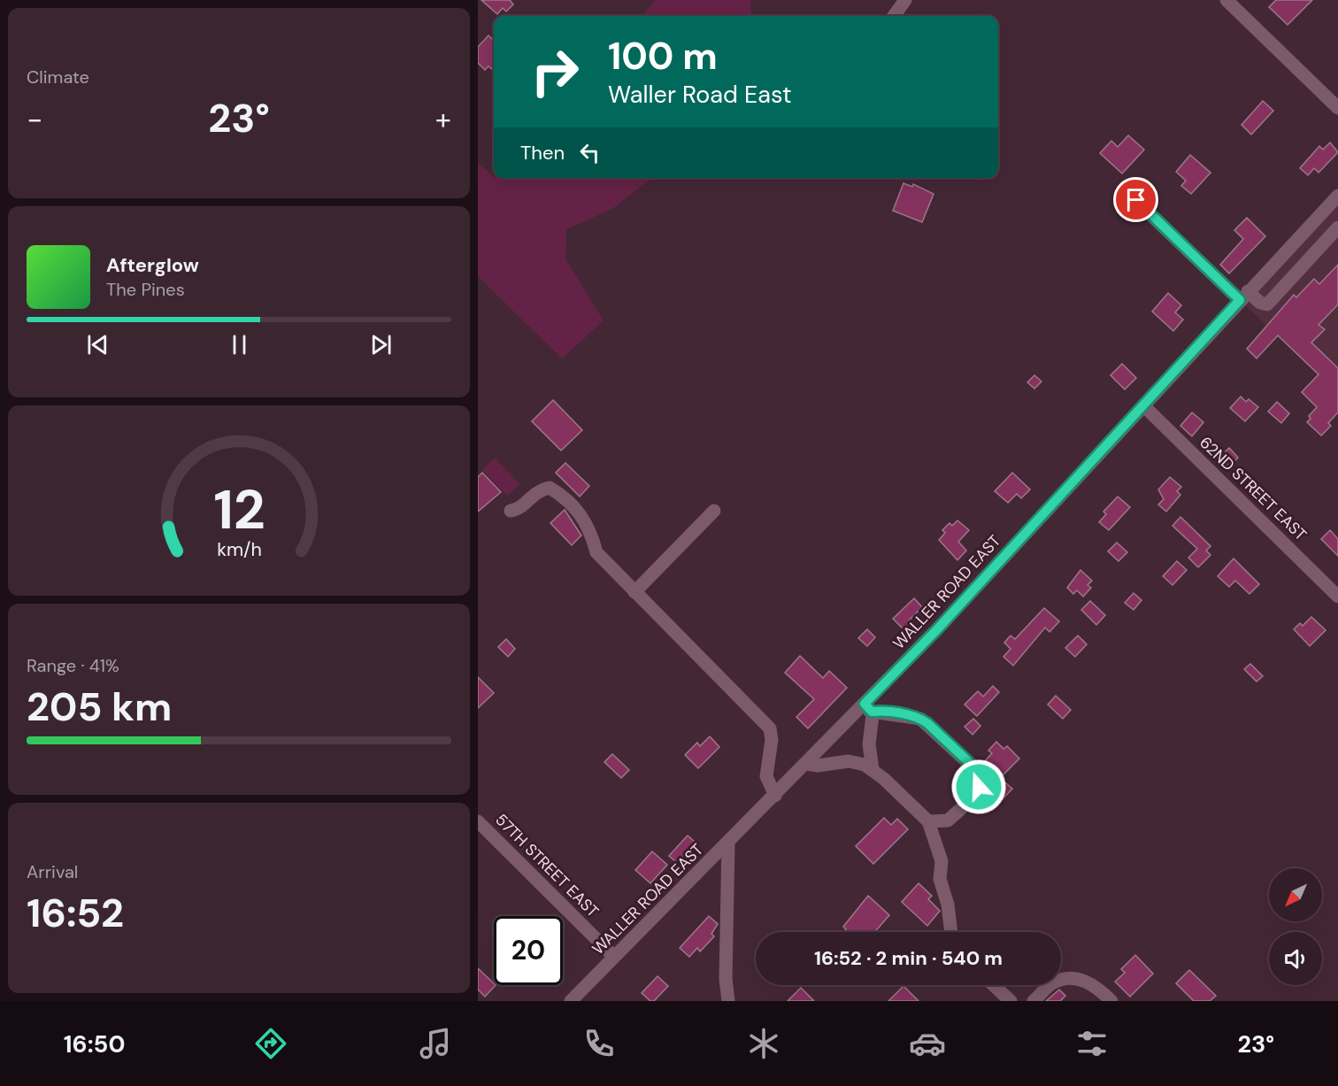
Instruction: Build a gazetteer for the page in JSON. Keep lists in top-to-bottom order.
{
  "streets": {
    "street": ["62ND STREET EAST", "WALLER ROAD EAST", "57TH STREET EAST"]
  },
  "crossings": [
    ["62ND STREET EAST", "WALLER ROAD EAST"],
    ["WALLER ROAD EAST", "57TH STREET EAST"]
  ],
  "north": "bottom left",
  "page": {
    "tile": [
      "Climate",
      ["Range · 41%", "205 km"],
      ["Arrival", "16:52"]
    ],
    "turn": ["100 m", "Waller Road East"],
    "heat": ["−", "23°", "+"],
    "then": "Then",
    "song": ["Afterglow", "The Pines"],
    "limit": "20",
    "trip": "16:52 · 2 min · 540 m",
    "tabs": ["16:50", "23°"],
    "gauge": ["12", "km/h"]
  }
}
